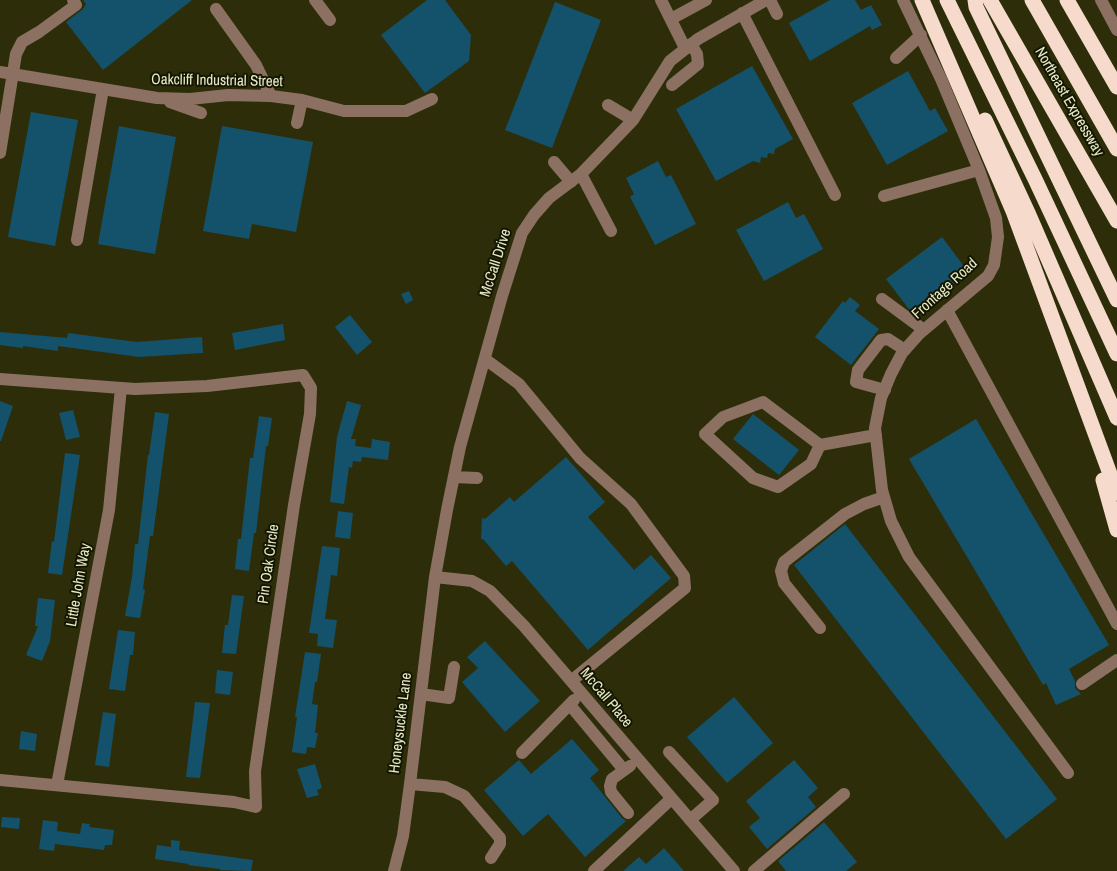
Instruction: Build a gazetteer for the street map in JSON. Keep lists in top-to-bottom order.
{
  "streets": {
    "highway": ["Northeast Expressway"],
    "street": [
      "Oakcliff Industrial Street",
      "McCall Drive",
      "Frontage Road",
      "Pin Oak Circle",
      "Little John Way",
      "McCall Place",
      "Honeysuckle Lane"
    ]
  },
  "crossings": [
    ["McCall Drive", "McCall Place"],
    ["McCall Drive", "Honeysuckle Lane"],
    ["Pin Oak Circle", "Little John Way"],
    ["McCall Place", "Honeysuckle Lane"]
  ]
}
